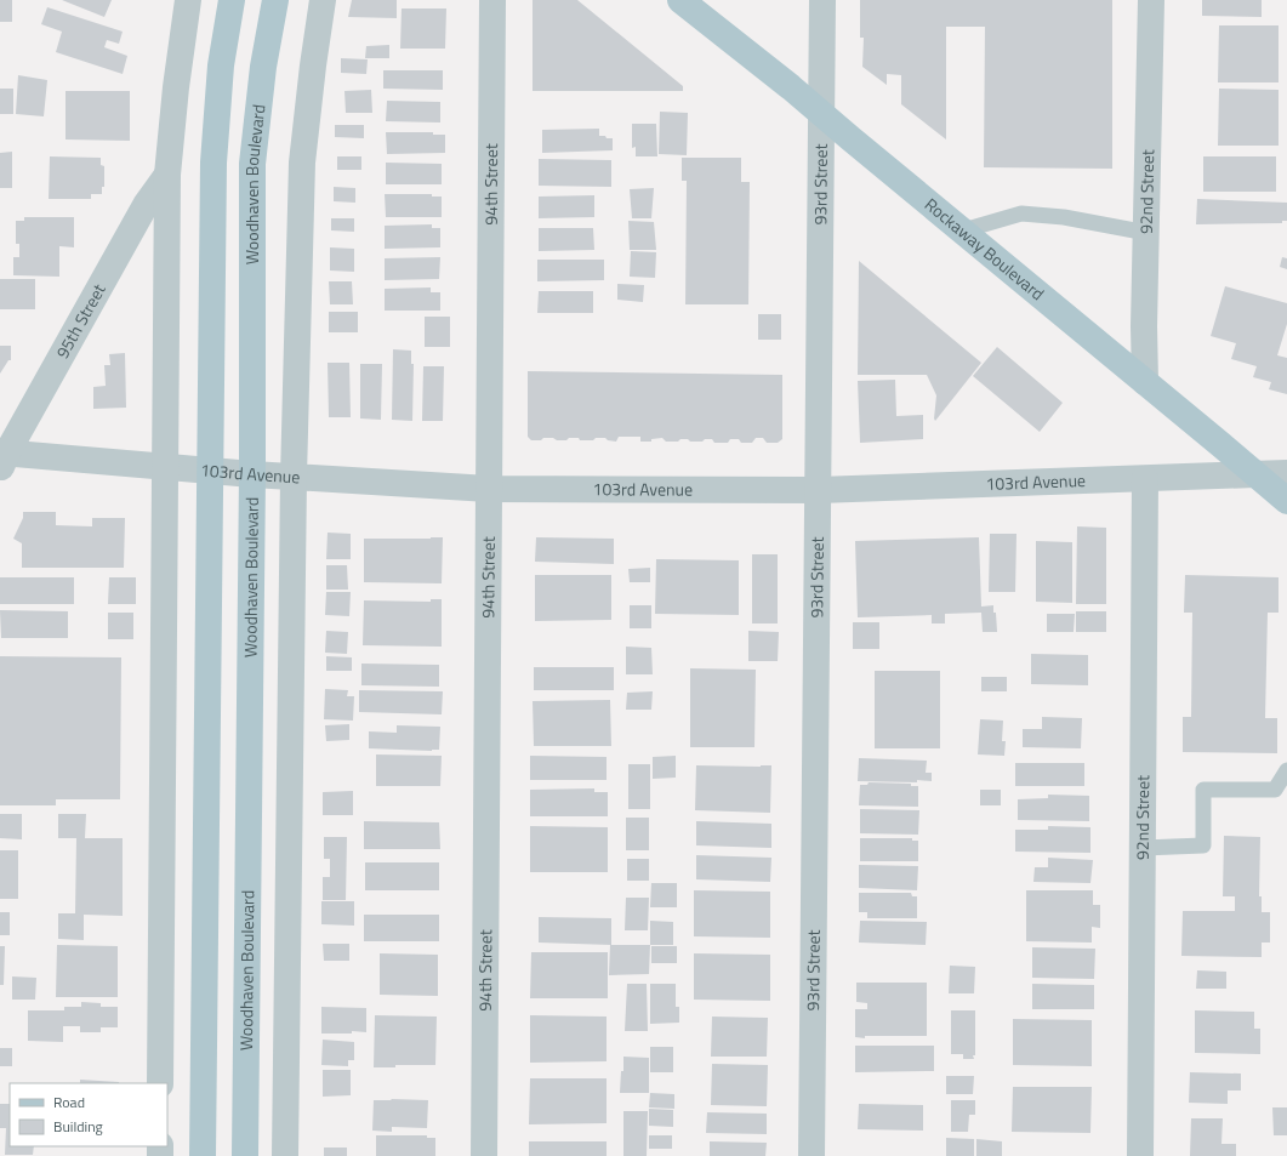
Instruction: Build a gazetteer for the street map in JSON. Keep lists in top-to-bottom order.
{
  "streets": {
    "main road": ["Woodhaven Boulevard", "Rockaway Boulevard"],
    "street": [
      "94th Street",
      "93rd Street",
      "92nd Street",
      "95th Street",
      "103rd Avenue"
    ]
  },
  "crossings": [
    ["Woodhaven Boulevard", "103rd Avenue"],
    ["94th Street", "103rd Avenue"],
    ["93rd Street", "Rockaway Boulevard"],
    ["93rd Street", "103rd Avenue"],
    ["92nd Street", "Rockaway Boulevard"],
    ["92nd Street", "103rd Avenue"],
    ["Rockaway Boulevard", "103rd Avenue"],
    ["95th Street", "103rd Avenue"]
  ],
  "legend": ["Road", "Building"]
}
